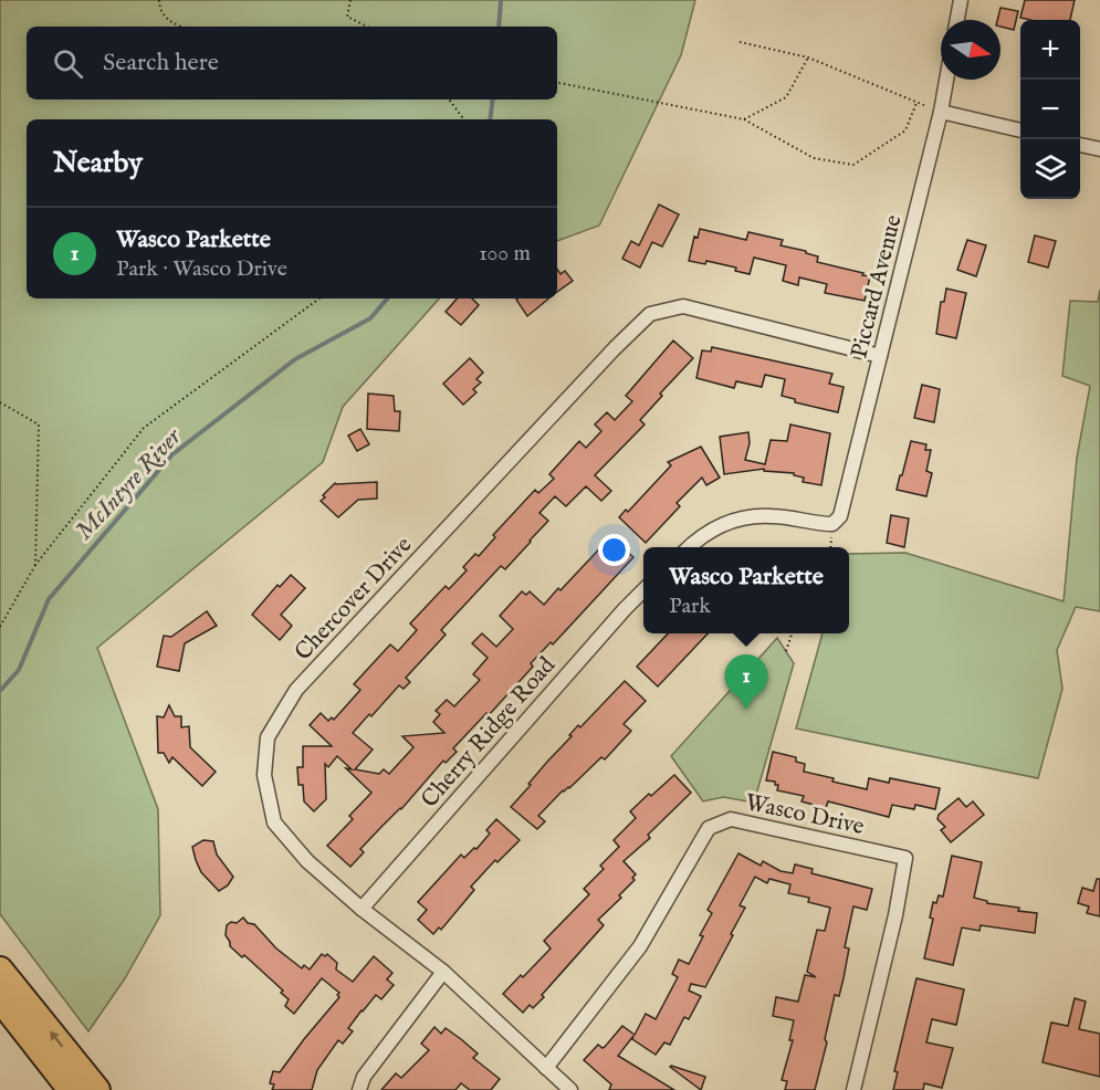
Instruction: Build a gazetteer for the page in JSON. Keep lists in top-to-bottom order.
{
  "streets": {
    "street": [
      "Piccard Avenue",
      "Chercover Drive",
      "Cherry Ridge Road",
      "Wasco Drive"
    ]
  },
  "crossings": [
    ["Piccard Avenue", "Chercover Drive"],
    ["Chercover Drive", "Cherry Ridge Road"],
    ["Chercover Drive", "Wasco Drive"]
  ],
  "water": ["McIntyre River"],
  "north": "right",
  "page": {
    "map_buttons": ["+", "−"],
    "search": "Search here",
    "heading": "Nearby",
    "list": [
      {
        "mark": "1",
        "name": "Wasco Parkette",
        "note": "Park · Wasco Drive",
        "value": "100 m"
      }
    ],
    "popup": ["Wasco Parkette", "Park"],
    "pins": "1"
  }
}
